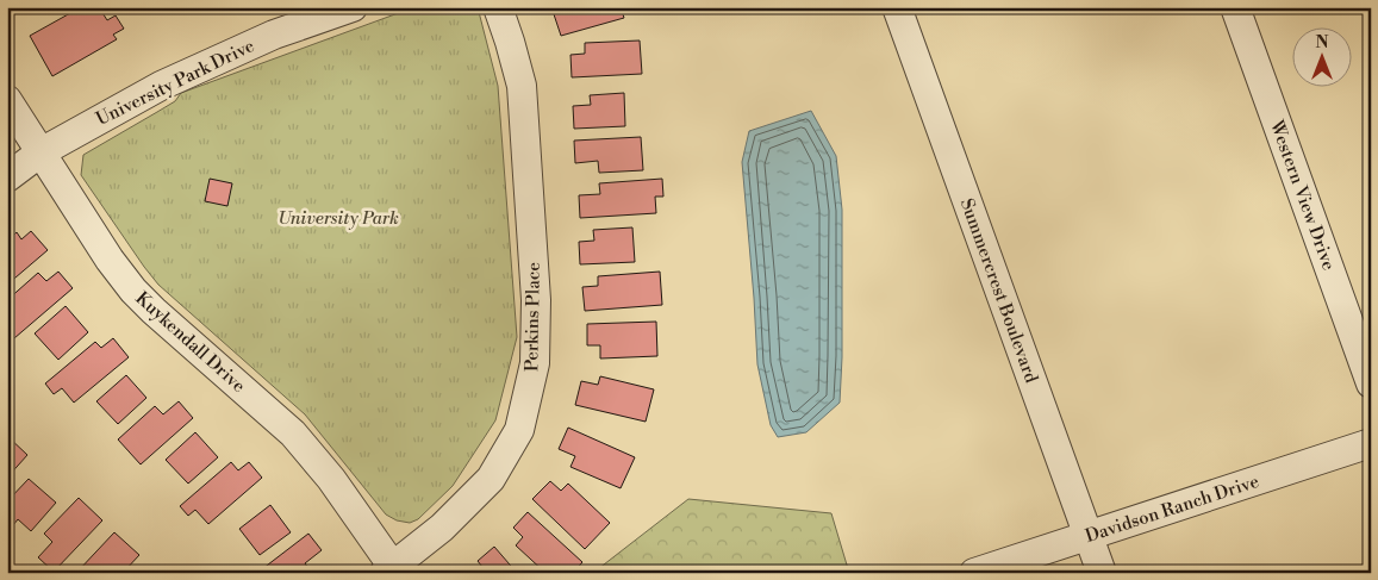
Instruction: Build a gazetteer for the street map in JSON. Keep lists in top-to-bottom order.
{
  "streets": {
    "street": [
      "University Park Drive",
      "Western View Drive",
      "Summercrest Boulevard",
      "Perkins Place",
      "Kuykendall Drive",
      "Davidson Ranch Drive"
    ]
  },
  "crossings": [
    ["University Park Drive", "Kuykendall Drive"],
    ["Summercrest Boulevard", "Davidson Ranch Drive"],
    ["Perkins Place", "Kuykendall Drive"]
  ],
  "parks": ["University Park"],
  "north": "top"
}
